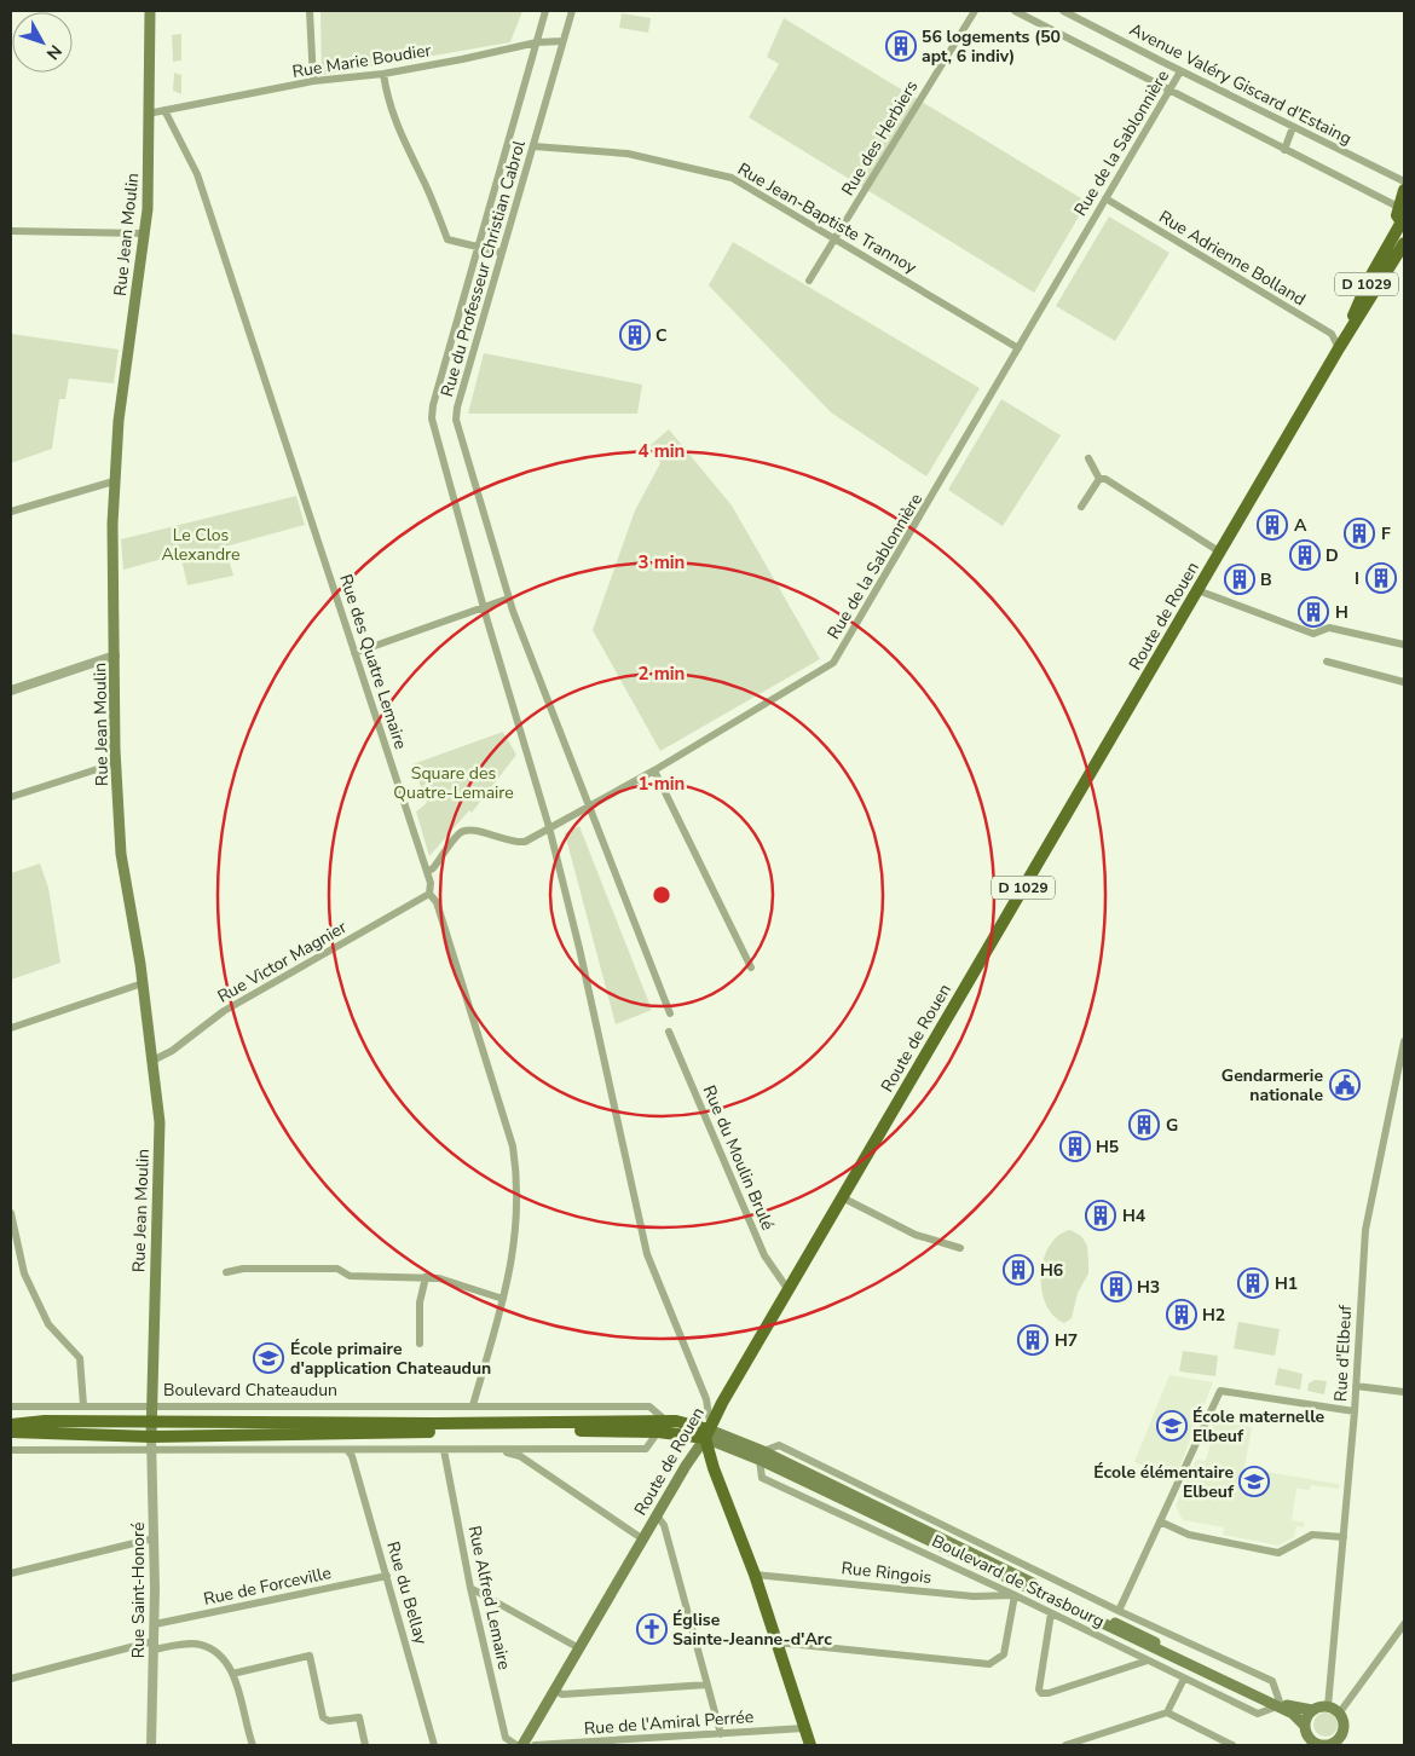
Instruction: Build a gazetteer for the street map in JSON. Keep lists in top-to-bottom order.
{
  "streets": {
    "main road": [
      "Rue Jean Moulin",
      "D 1029",
      "Route de Rouen",
      "Boulevard Chateaudun",
      "Boulevard de Strasbourg"
    ],
    "street": [
      "Rue Marie Boudier",
      "Avenue Valéry Giscard d'Estaing",
      "Rue des Herbiers",
      "Rue de la Sablonnière",
      "Rue Jean-Baptiste Trannoy",
      "Rue Adrienne Bolland",
      "Rue du Professeur Christian Cabrol",
      "Rue des Quatre Lemaire",
      "Rue Victor Magnier",
      "Rue du Moulin Brulé",
      "Rue d'Elbeuf",
      "Rue Ringois",
      "Rue de Forceville",
      "Rue Saint-Honoré",
      "Rue du Bellay",
      "Rue Alfred Lemaire",
      "Rue de l'Amiral Perrée"
    ]
  },
  "crossings": [
    ["Rue Marie Boudier", "Rue Jean Moulin"],
    ["Rue Marie Boudier", "Rue du Professeur Christian Cabrol"],
    ["Rue Marie Boudier", "Rue des Quatre Lemaire"],
    ["Avenue Valéry Giscard d'Estaing", "Rue de la Sablonnière"],
    ["Rue des Herbiers", "Rue Jean-Baptiste Trannoy"],
    ["Rue de la Sablonnière", "Rue Jean-Baptiste Trannoy"],
    ["Rue de la Sablonnière", "Rue Adrienne Bolland"],
    ["Rue de la Sablonnière", "Rue du Professeur Christian Cabrol"],
    ["Rue de la Sablonnière", "Rue des Quatre Lemaire"],
    ["Rue Jean-Baptiste Trannoy", "Rue du Professeur Christian Cabrol"],
    ["Rue Jean Moulin", "Rue Victor Magnier"],
    ["Rue Jean Moulin", "Boulevard Chateaudun"],
    ["Rue Jean Moulin", "Rue Saint-Honoré"],
    ["Rue Adrienne Bolland", "Route de Rouen"],
    ["Route de Rouen", "Rue du Moulin Brulé"],
    ["Route de Rouen", "Boulevard Chateaudun"],
    ["Route de Rouen", "Boulevard de Strasbourg"],
    ["Route de Rouen", "Rue Alfred Lemaire"],
    ["Route de Rouen", "Rue de l'Amiral Perrée"],
    ["Rue des Quatre Lemaire", "Rue Victor Magnier"],
    ["Rue des Quatre Lemaire", "Boulevard Chateaudun"],
    ["Rue d'Elbeuf", "Boulevard de Strasbourg"],
    ["Boulevard Chateaudun", "Boulevard de Strasbourg"],
    ["Boulevard Chateaudun", "Rue Saint-Honoré"],
    ["Boulevard Chateaudun", "Rue du Bellay"],
    ["Boulevard Chateaudun", "Rue Alfred Lemaire"],
    ["Rue Ringois", "Boulevard de Strasbourg"],
    ["Rue de Forceville", "Rue Saint-Honoré"],
    ["Rue de Forceville", "Rue du Bellay"],
    ["Rue Alfred Lemaire", "Rue de l'Amiral Perrée"]
  ],
  "parks": ["Le Clos Alexandre", "Square des Quatre-Lemaire"],
  "places": {
    "building": [
      "56 logements (50 apt, 6 indiv)",
      "C",
      "A",
      "F",
      "D",
      "I",
      "B",
      "H",
      "G",
      "H5",
      "H4",
      "H6",
      "H1",
      "H3",
      "H2",
      "H7"
    ],
    "public building": ["Gendarmerie nationale"],
    "school or university": ["École primaire d'application Chateaudun", "École maternelle Elbeuf", "École élémentaire Elbeuf"],
    "church": ["Église Sainte-Jeanne-d'Arc"]
  },
  "north": "bottom right",
  "rings": [
    "4 min",
    "3 min",
    "2 min",
    "1 min"
  ]
}
